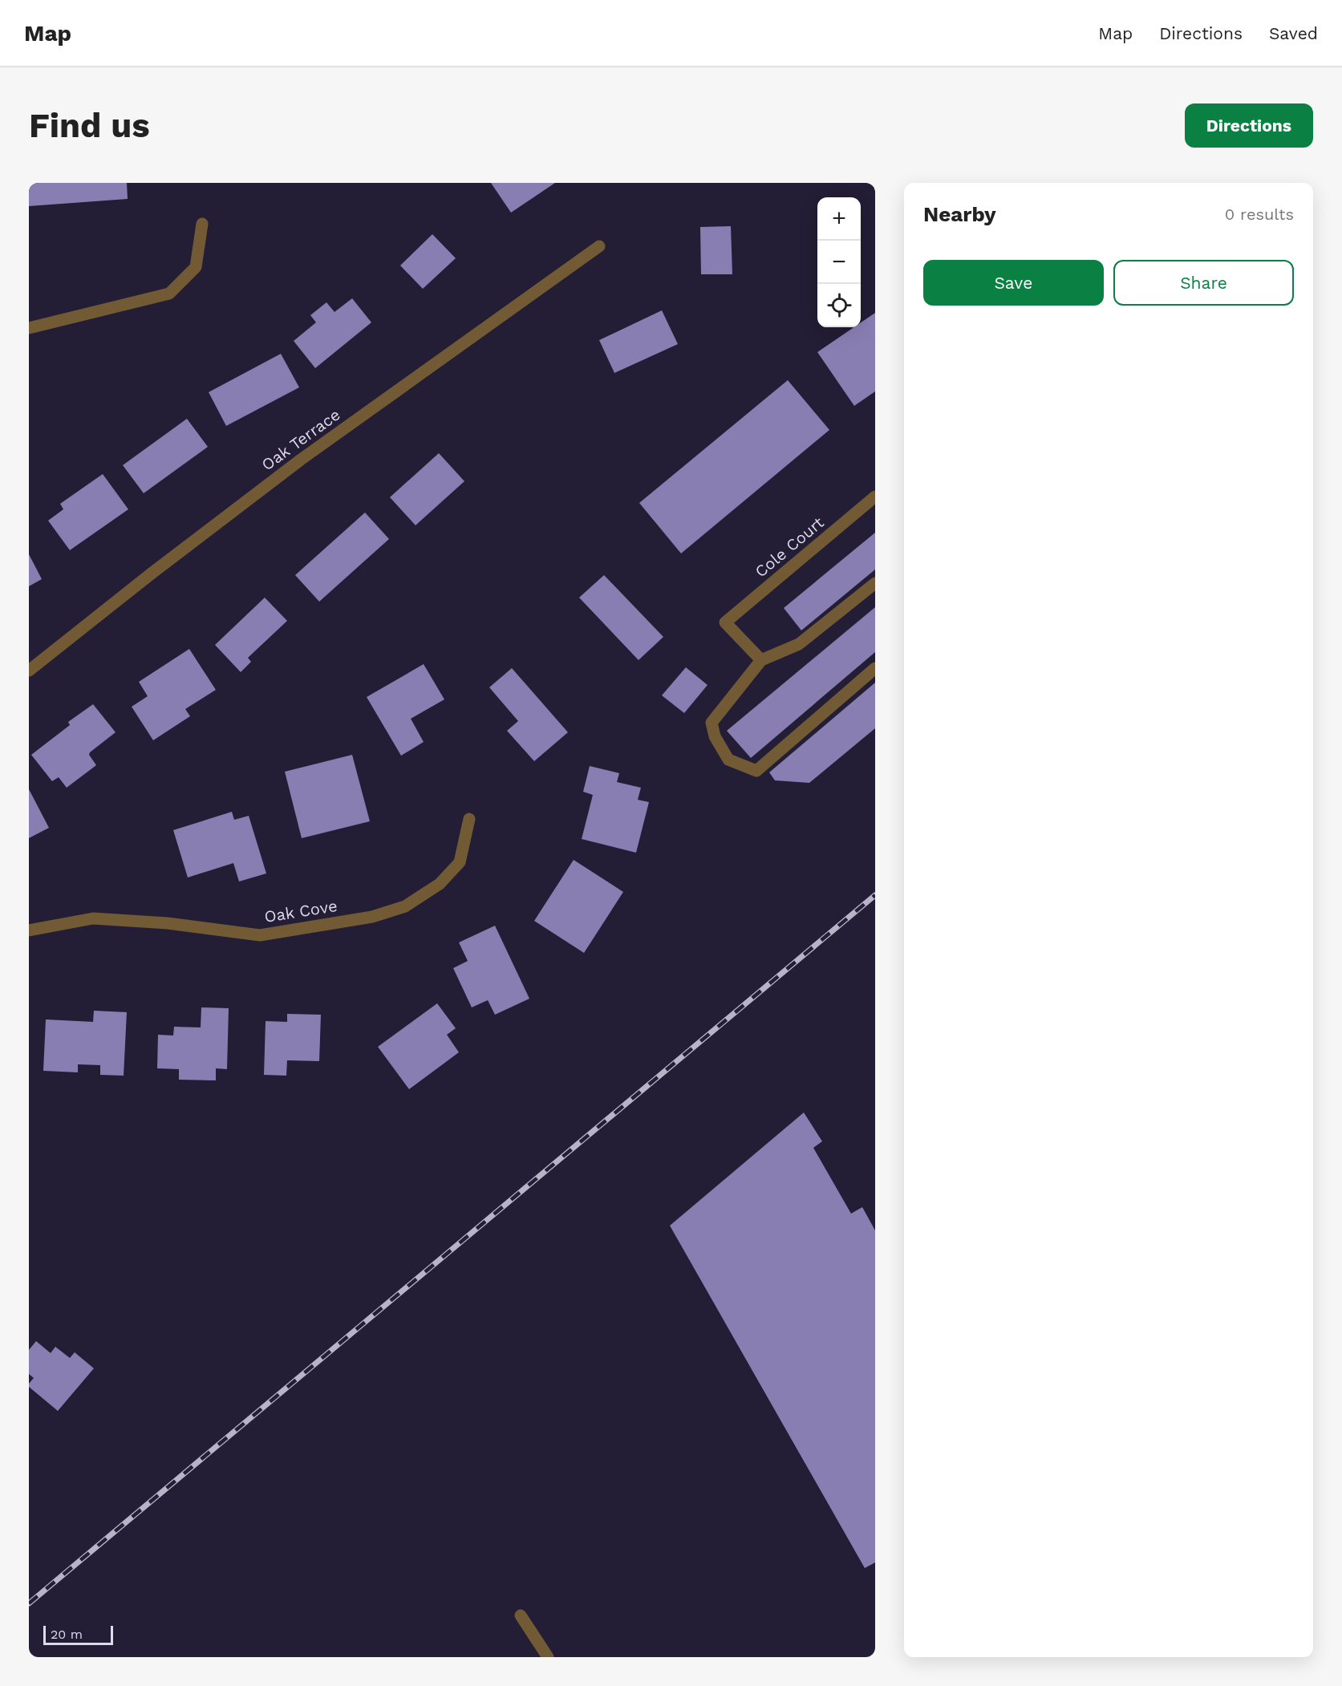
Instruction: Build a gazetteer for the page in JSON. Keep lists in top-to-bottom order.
{
  "streets": {
    "street": ["Oak Terrace", "Cole Court", "Oak Cove"]
  },
  "scale_bar": "20 m",
  "page": {
    "header": "Map",
    "nav": ["Map", "Directions", "Saved"],
    "buttons": [
      "Directions",
      ["Save", "Share"]
    ],
    "title": "Find us",
    "heading": ["Nearby", "0 results"],
    "map_buttons": ["+", "−"],
    "scale": "20 m"
  }
}
